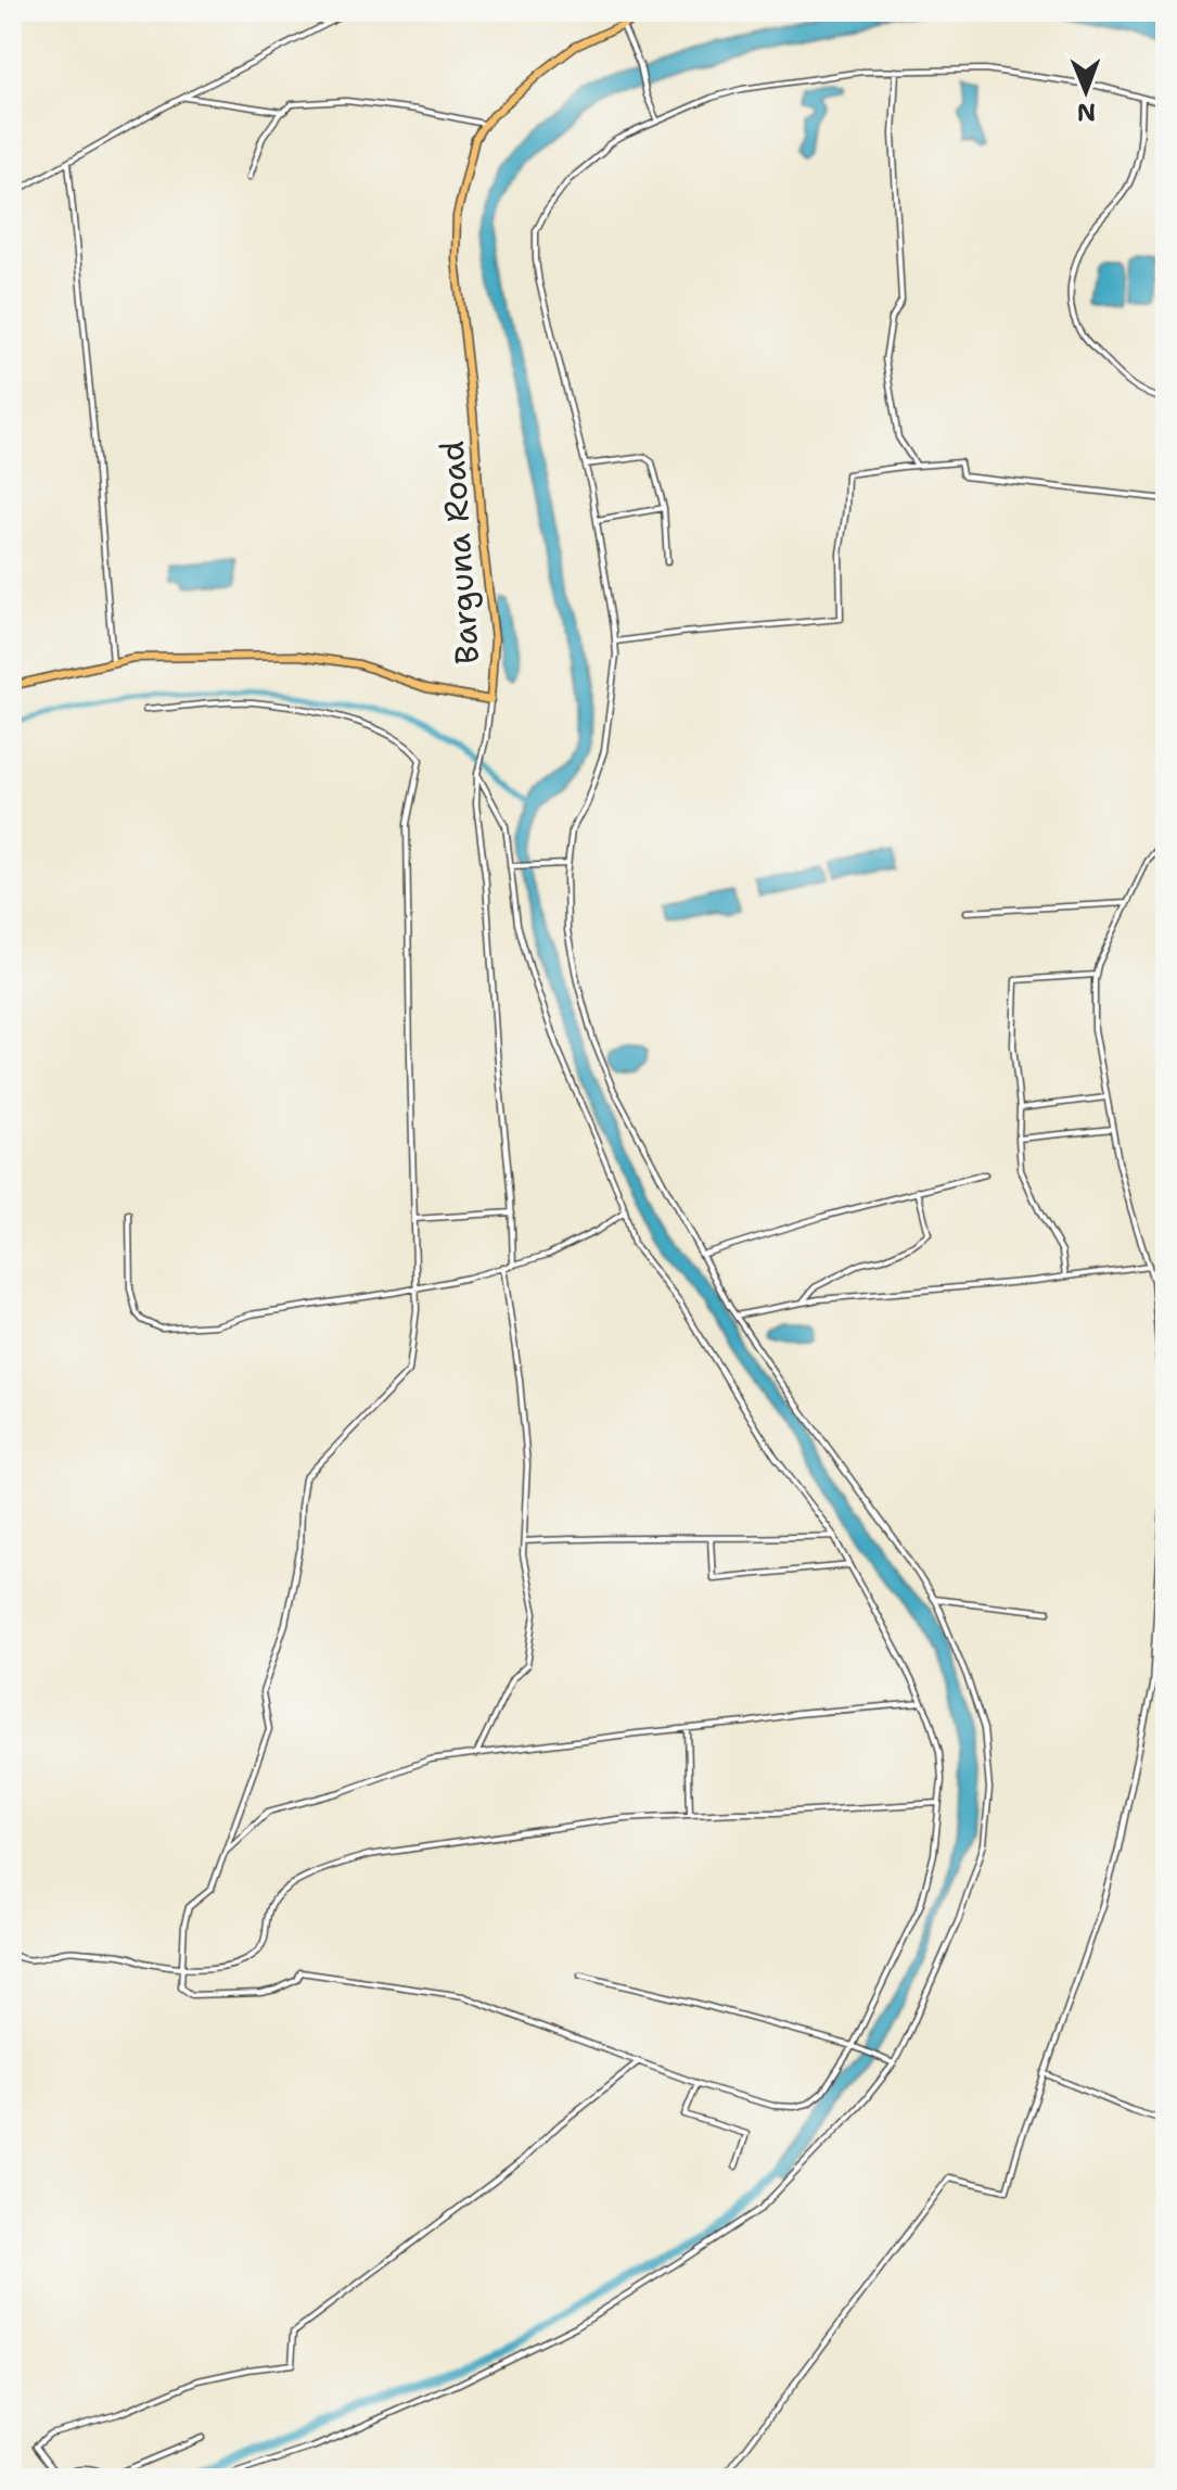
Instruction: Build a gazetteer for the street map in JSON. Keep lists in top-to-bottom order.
{
  "streets": {
    "main road": ["Barguna Road"]
  },
  "north": "bottom"
}
